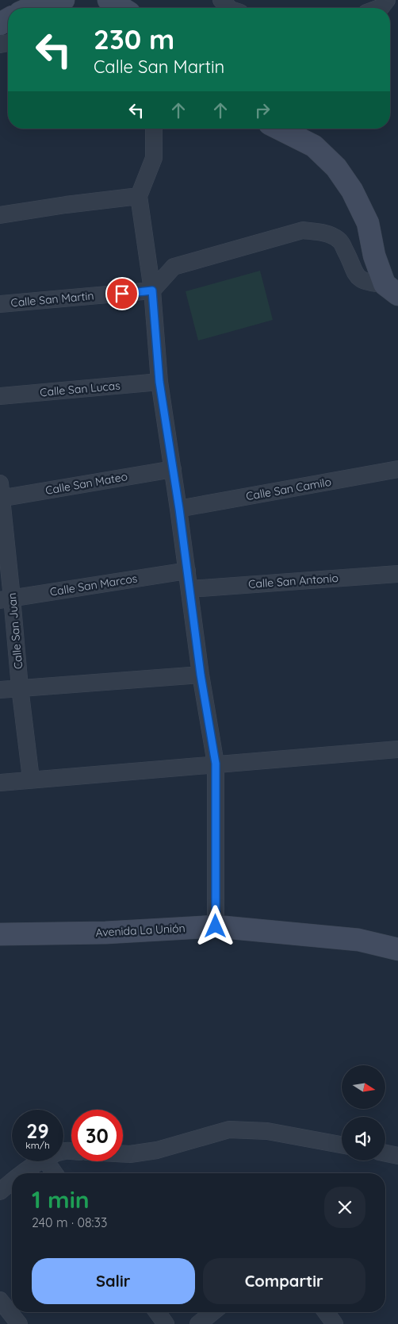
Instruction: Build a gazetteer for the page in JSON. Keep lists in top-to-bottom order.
{
  "streets": {
    "main road": ["Avenida La Unión"],
    "street": [
      "Calle San Martin",
      "Calle San Lucas",
      "Calle San Mateo",
      "Calle San Camilo",
      "Calle San Antonio",
      "Calle San Marcos",
      "Calle San Juan"
    ]
  },
  "crossings": [
    ["Calle San Mateo", "Calle San Juan"],
    ["Calle San Marcos", "Calle San Juan"]
  ],
  "north": "right",
  "page": {
    "turn": ["230 m", "Calle San Martin"],
    "speed": "29 km/h",
    "limit": "30",
    "heading": ["1 min", "240 m · 08:33"],
    "buttons": ["Salir", "Compartir"]
  }
}
